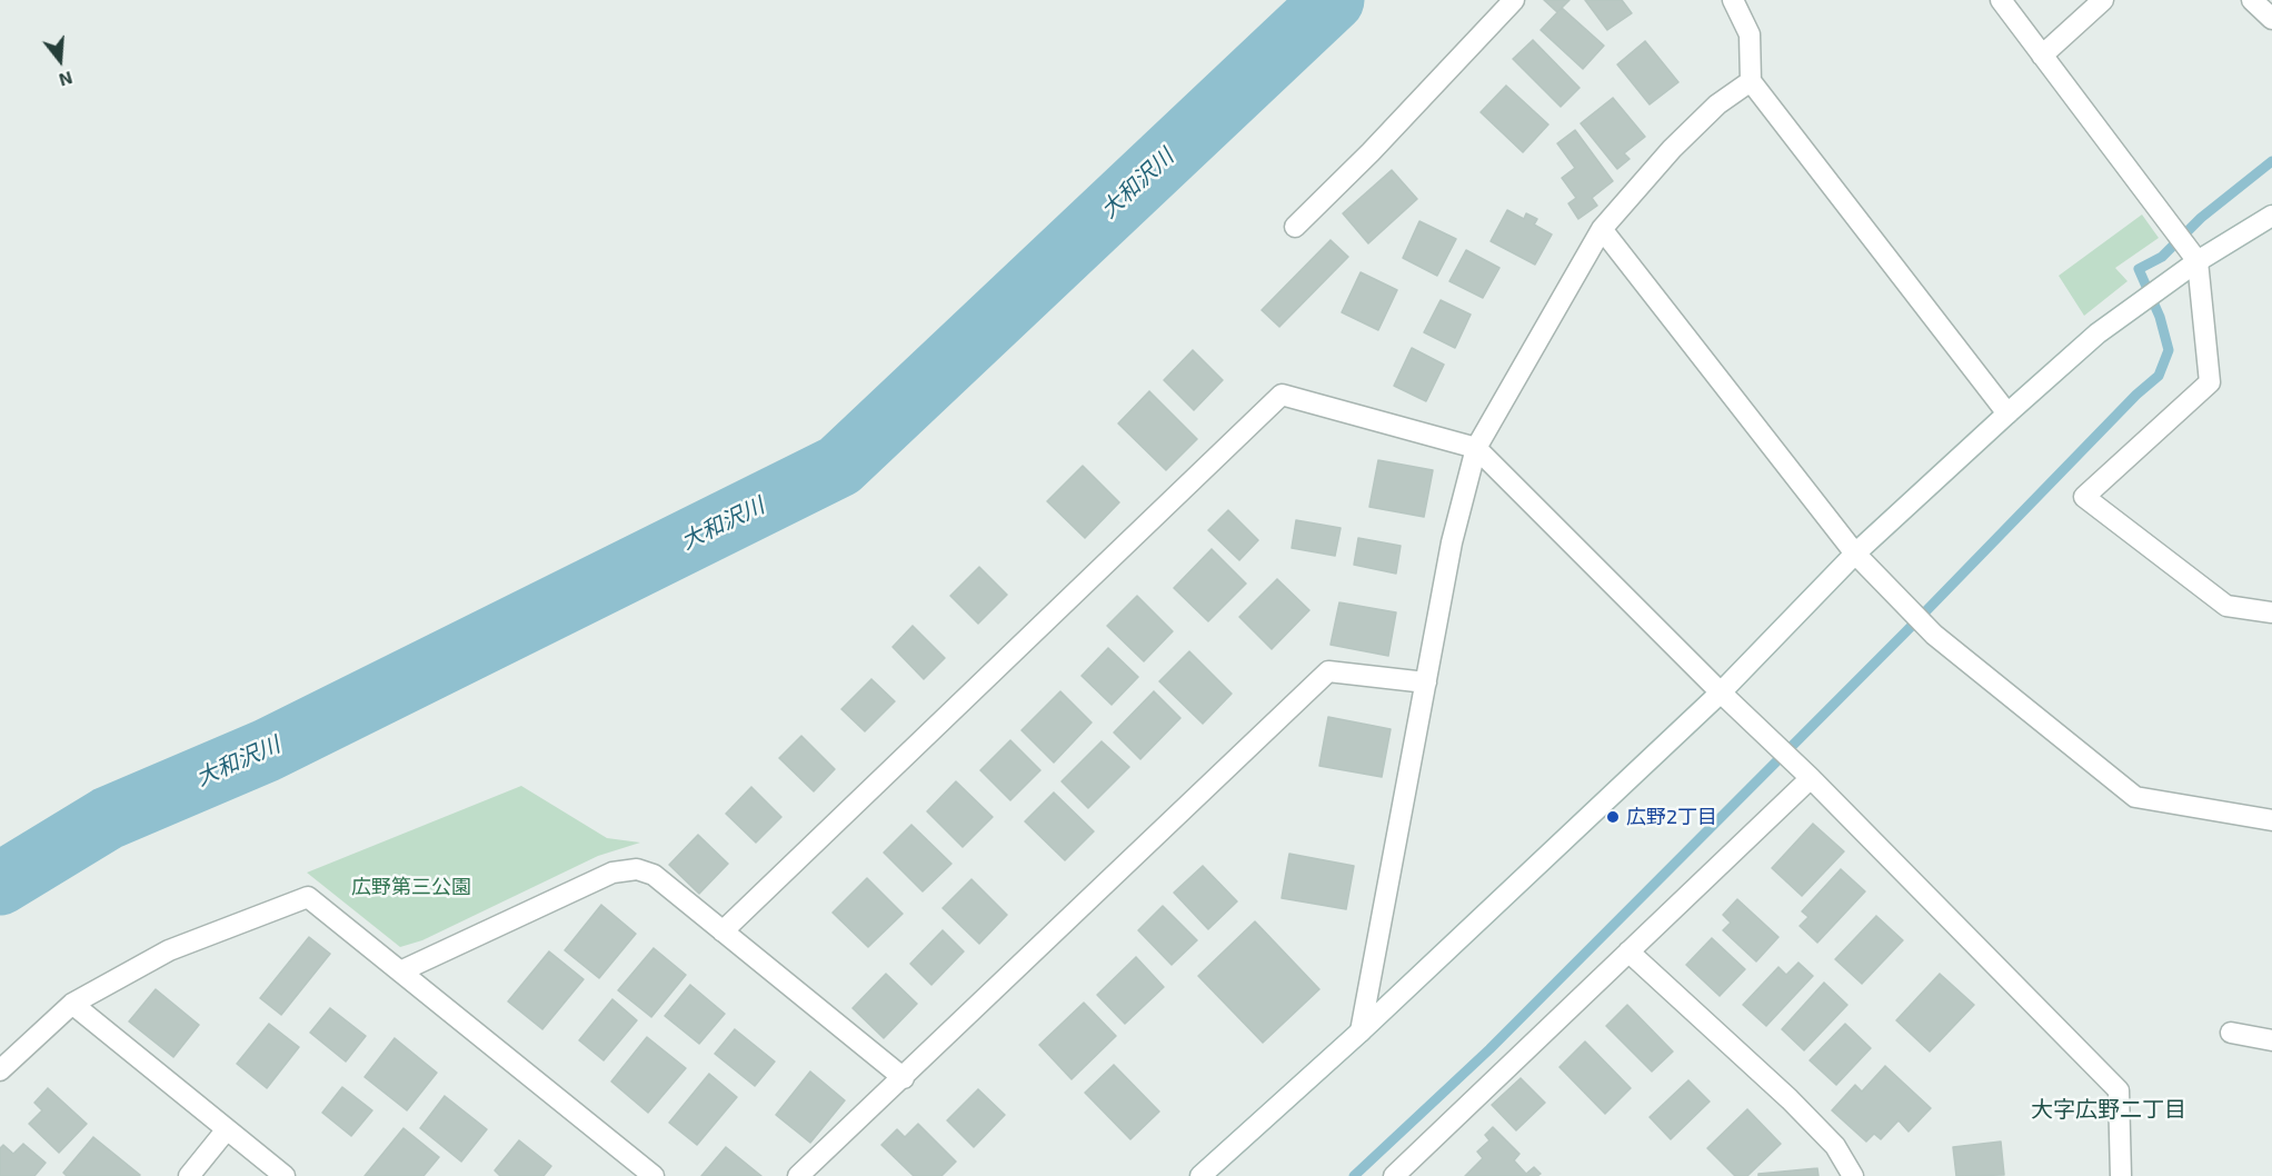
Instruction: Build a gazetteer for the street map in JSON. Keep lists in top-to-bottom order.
{
  "districts": ["大字広野二丁目"],
  "water": ["大和沢川"],
  "parks": ["広野第三公園"],
  "places": ["広野2丁目"],
  "north": "bottom"
}
